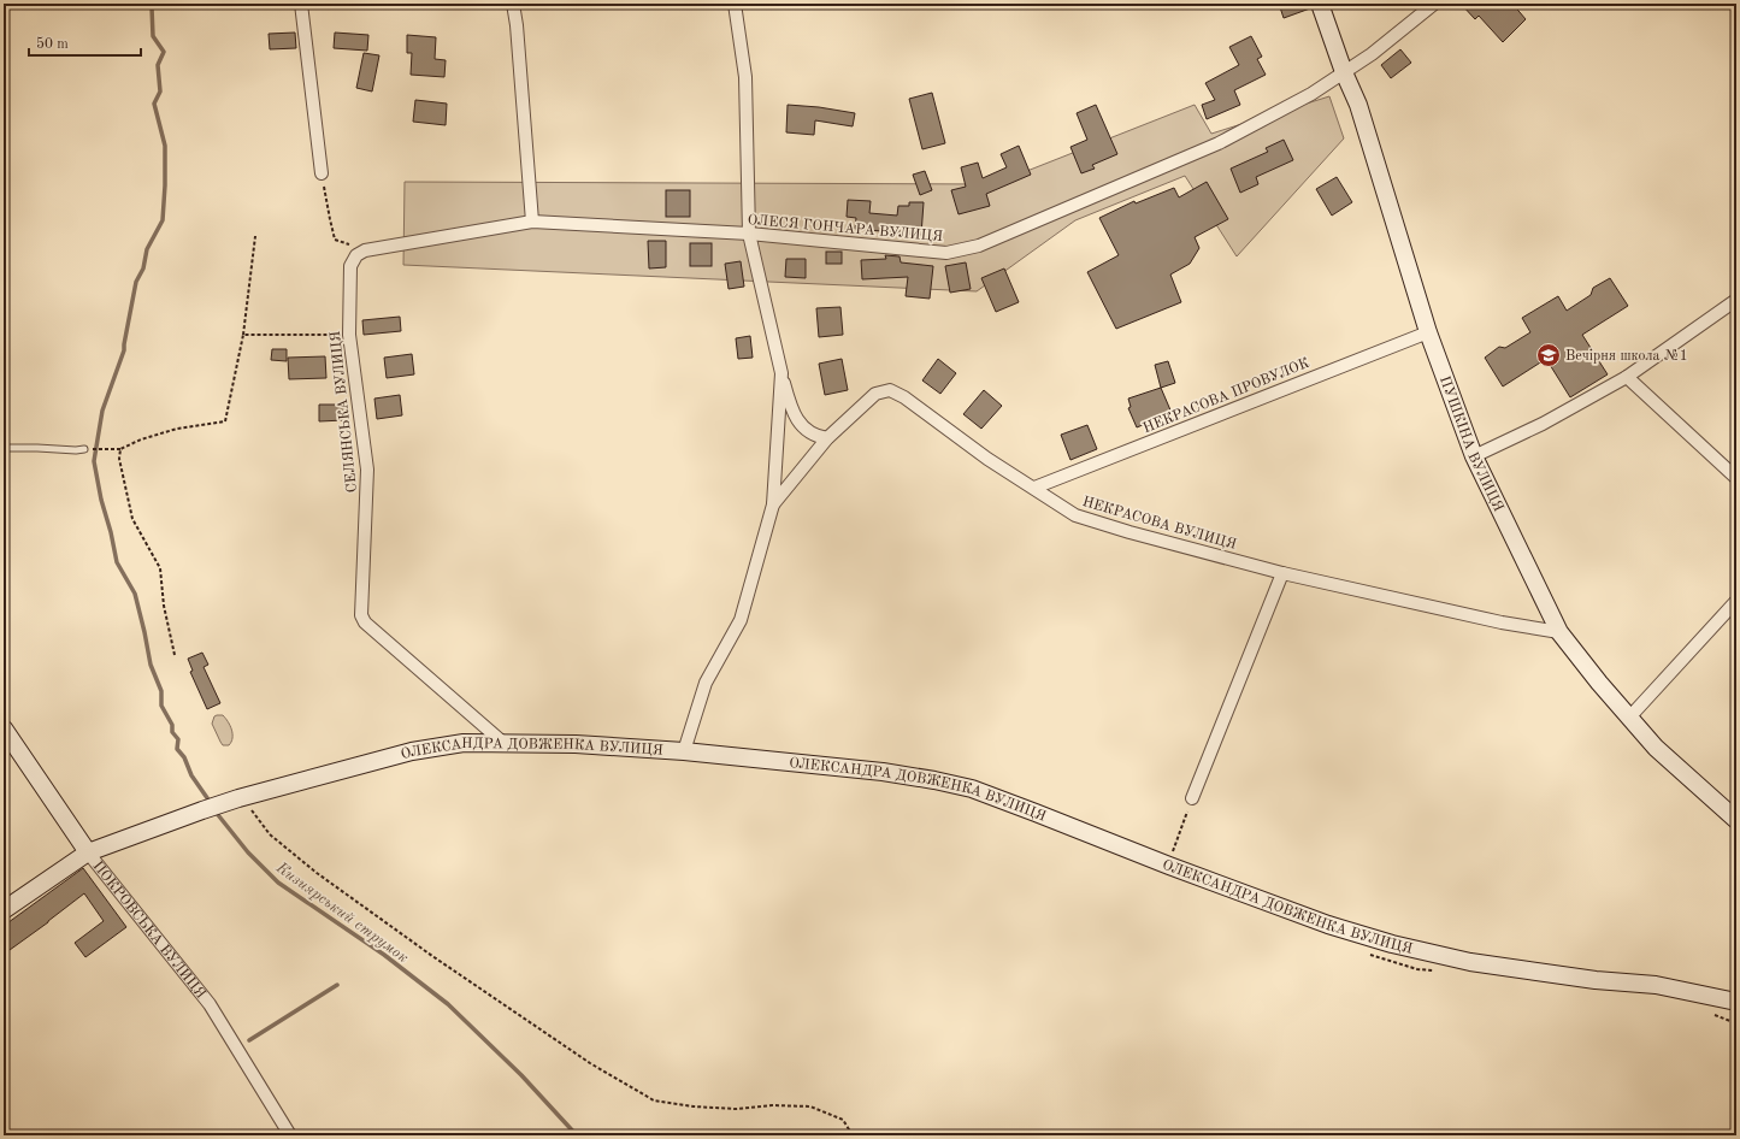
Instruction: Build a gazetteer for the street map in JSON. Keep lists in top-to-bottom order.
{
  "streets": {
    "street": [
      "ОЛЕСЯ ГОНЧАРА ВУЛИЦЯ",
      "НЕКРАСОВА ПРОВУЛОК",
      "СЕЛЯНСЬКА ВУЛИЦЯ",
      "ПУШКІНА ВУЛИЦЯ",
      "НЕКРАСОВА ВУЛИЦЯ",
      "ОЛЕКСАНДРА ДОВЖЕНКА ВУЛИЦЯ",
      "ПОКРОВСЬКА ВУЛИЦЯ"
    ]
  },
  "crossings": [
    ["ОЛЕСЯ ГОНЧАРА ВУЛИЦЯ", "СЕЛЯНСЬКА ВУЛИЦЯ"],
    ["ОЛЕСЯ ГОНЧАРА ВУЛИЦЯ", "ПУШКІНА ВУЛИЦЯ"],
    ["НЕКРАСОВА ПРОВУЛОК", "ПУШКІНА ВУЛИЦЯ"],
    ["НЕКРАСОВА ПРОВУЛОК", "НЕКРАСОВА ВУЛИЦЯ"],
    ["СЕЛЯНСЬКА ВУЛИЦЯ", "ОЛЕКСАНДРА ДОВЖЕНКА ВУЛИЦЯ"],
    ["ПУШКІНА ВУЛИЦЯ", "НЕКРАСОВА ВУЛИЦЯ"],
    ["ОЛЕКСАНДРА ДОВЖЕНКА ВУЛИЦЯ", "ПОКРОВСЬКА ВУЛИЦЯ"]
  ],
  "water": ["Кизиярський струмок"],
  "places": {
    "school or university": ["Вечірня школа №1"]
  },
  "scale_bar": "50 m"
}
